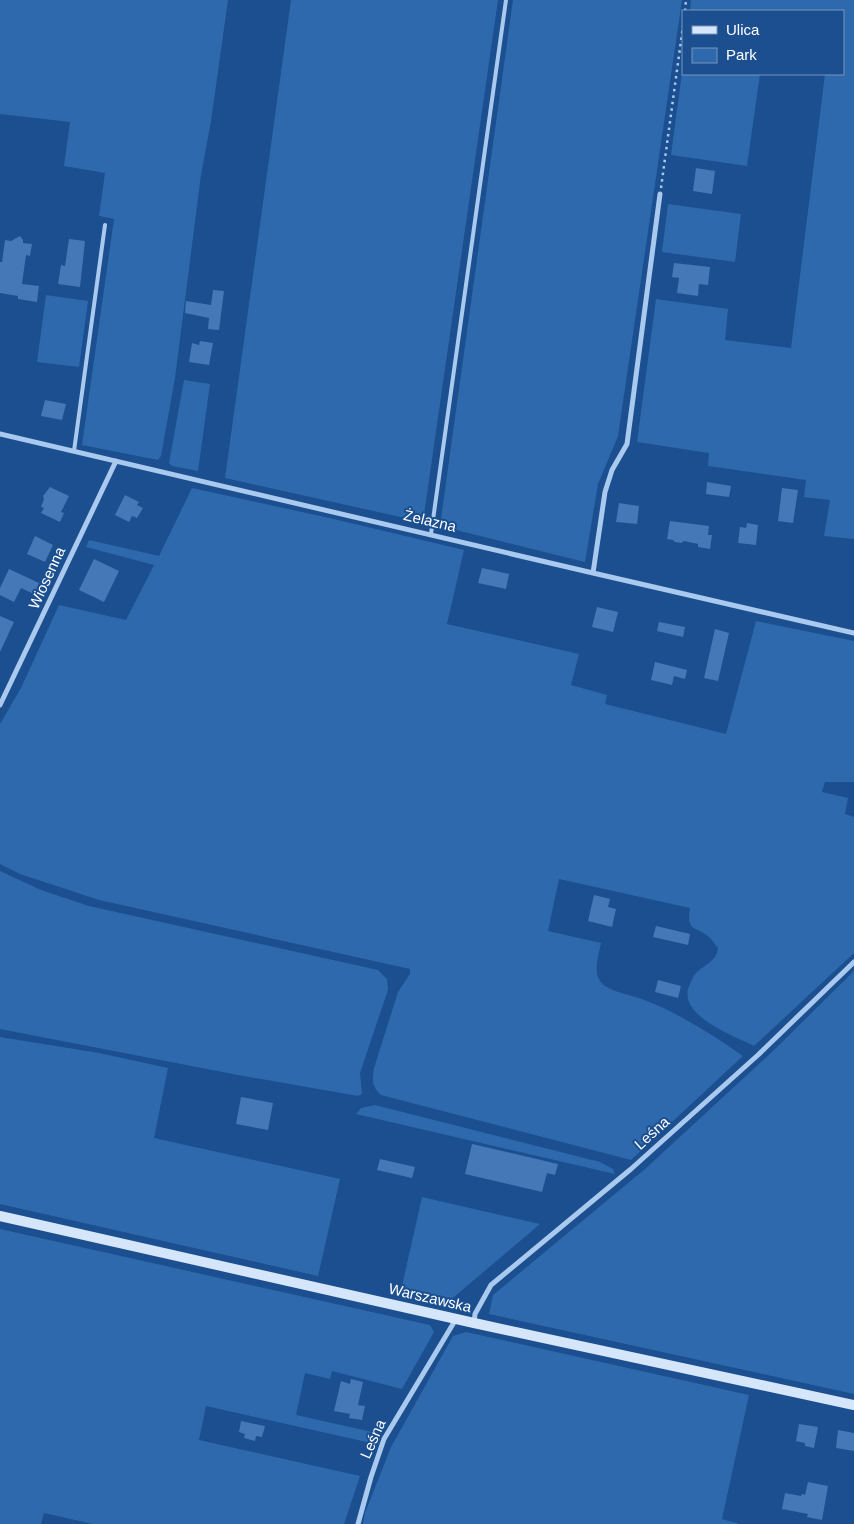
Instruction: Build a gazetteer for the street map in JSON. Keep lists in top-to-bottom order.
{
  "streets": {
    "street": [
      "Żelazna",
      "Wiosenna",
      "Leśna",
      "Warszawska"
    ]
  },
  "crossings": [
    ["Żelazna", "Wiosenna"],
    ["Leśna", "Warszawska"]
  ],
  "legend": ["Ulica", "Park"]
}
